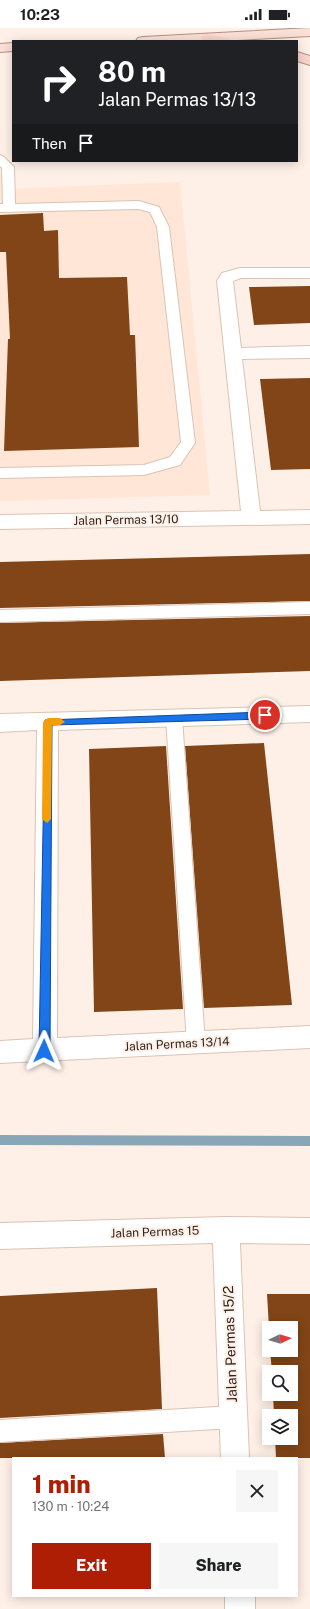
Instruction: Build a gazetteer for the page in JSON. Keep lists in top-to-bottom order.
{
  "streets": {
    "street": [
      "Jalan Permas 13/10",
      "Jalan Permas 13/14",
      "Jalan Permas 15",
      "Jalan Permas 15/2"
    ]
  },
  "crossings": [
    ["Jalan Permas 15", "Jalan Permas 15/2"]
  ],
  "north": "right",
  "page": {
    "status": "10:23",
    "turn": ["80 m", "Jalan Permas 13/13"],
    "then": "Then",
    "heading": ["1 min", "130 m · 10:24"],
    "buttons": ["Exit", "Share"]
  }
}
